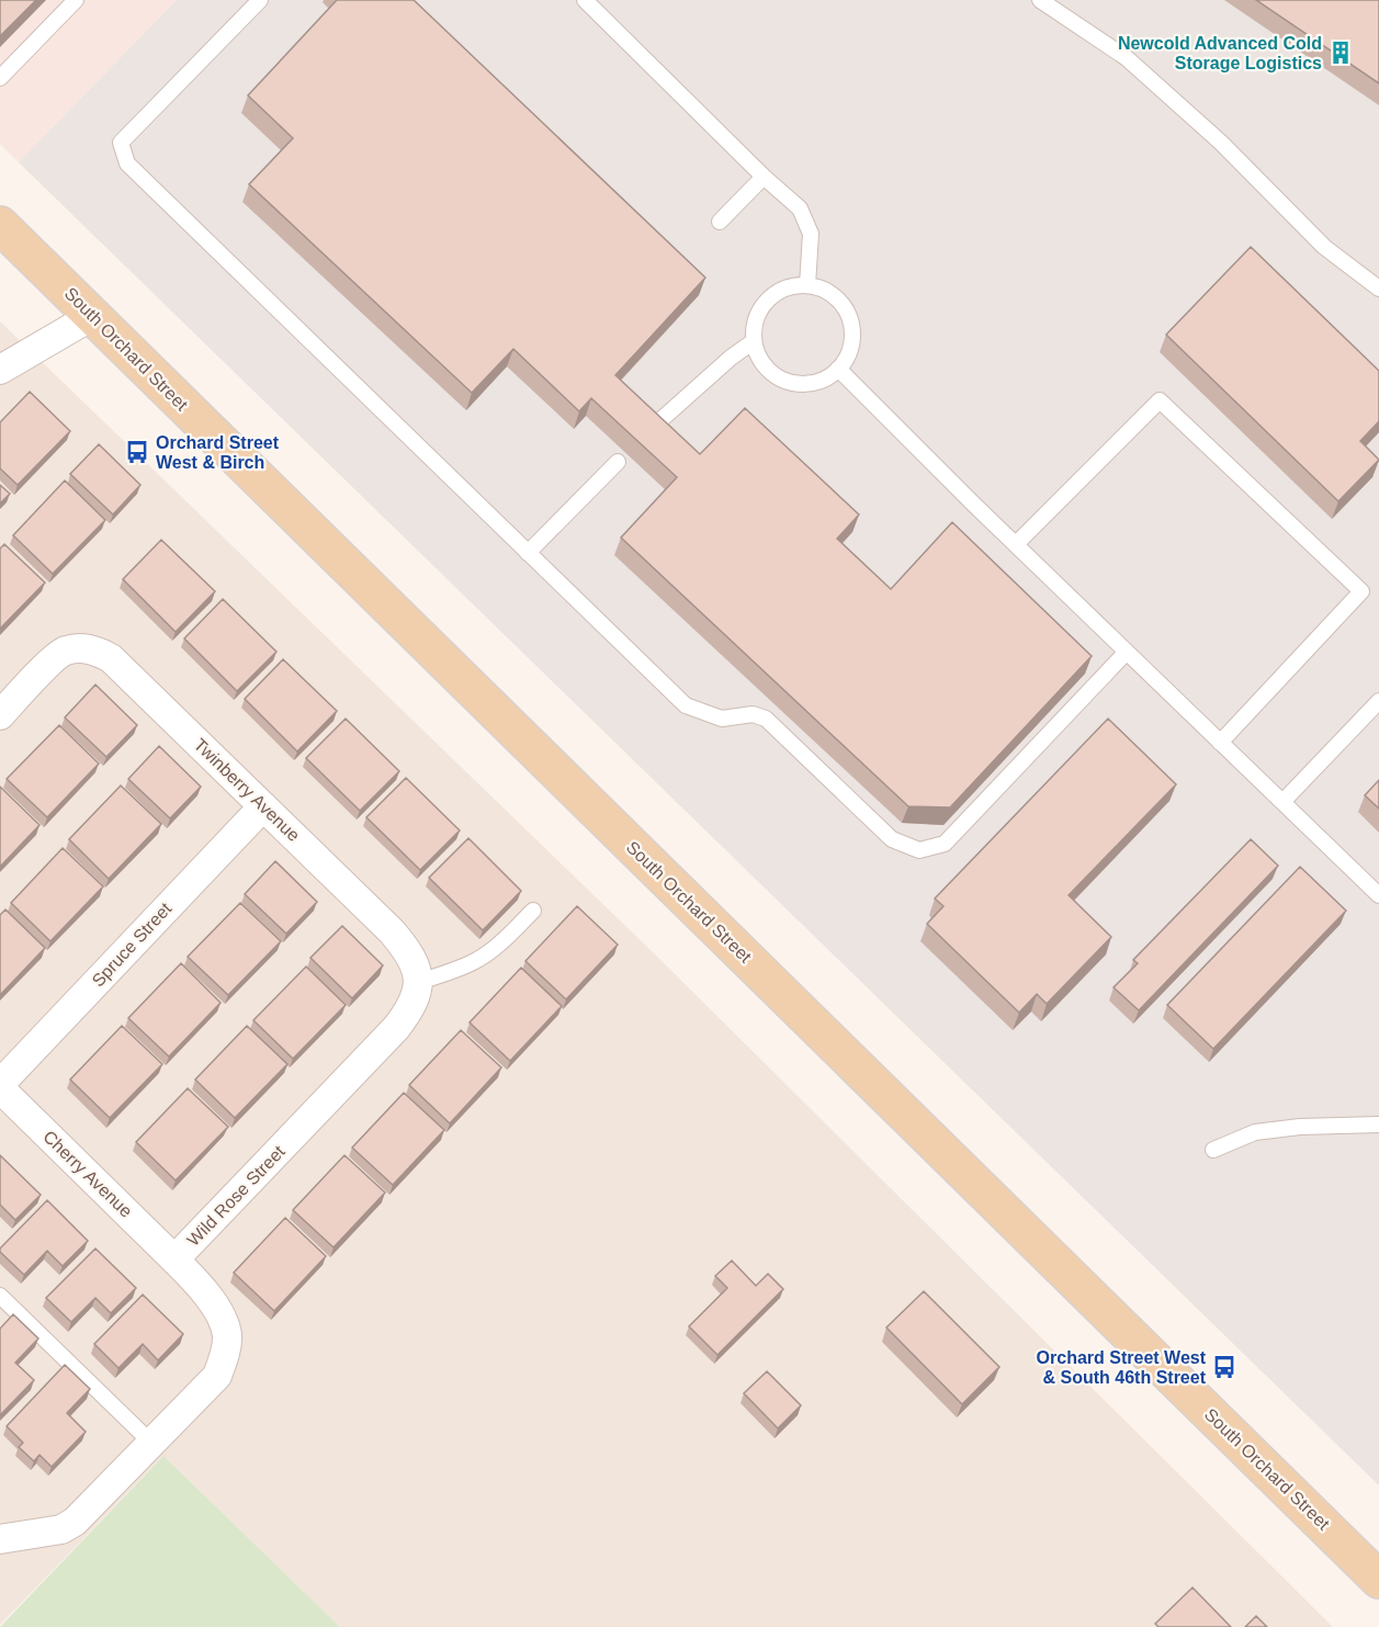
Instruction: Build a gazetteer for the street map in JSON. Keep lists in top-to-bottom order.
{
  "streets": {
    "main road": ["South Orchard Street"],
    "street": [
      "Twinberry Avenue",
      "Spruce Street",
      "Cherry Avenue",
      "Wild Rose Street"
    ]
  },
  "crossings": [
    ["Twinberry Avenue", "Spruce Street"],
    ["Twinberry Avenue", "Wild Rose Street"],
    ["Spruce Street", "Cherry Avenue"],
    ["Cherry Avenue", "Wild Rose Street"]
  ],
  "places": {
    "building": ["Newcold Advanced Cold Storage Logistics"],
    "bus stop": ["Orchard Street West & Birch", "Orchard Street West & South 46th Street"]
  }
}
